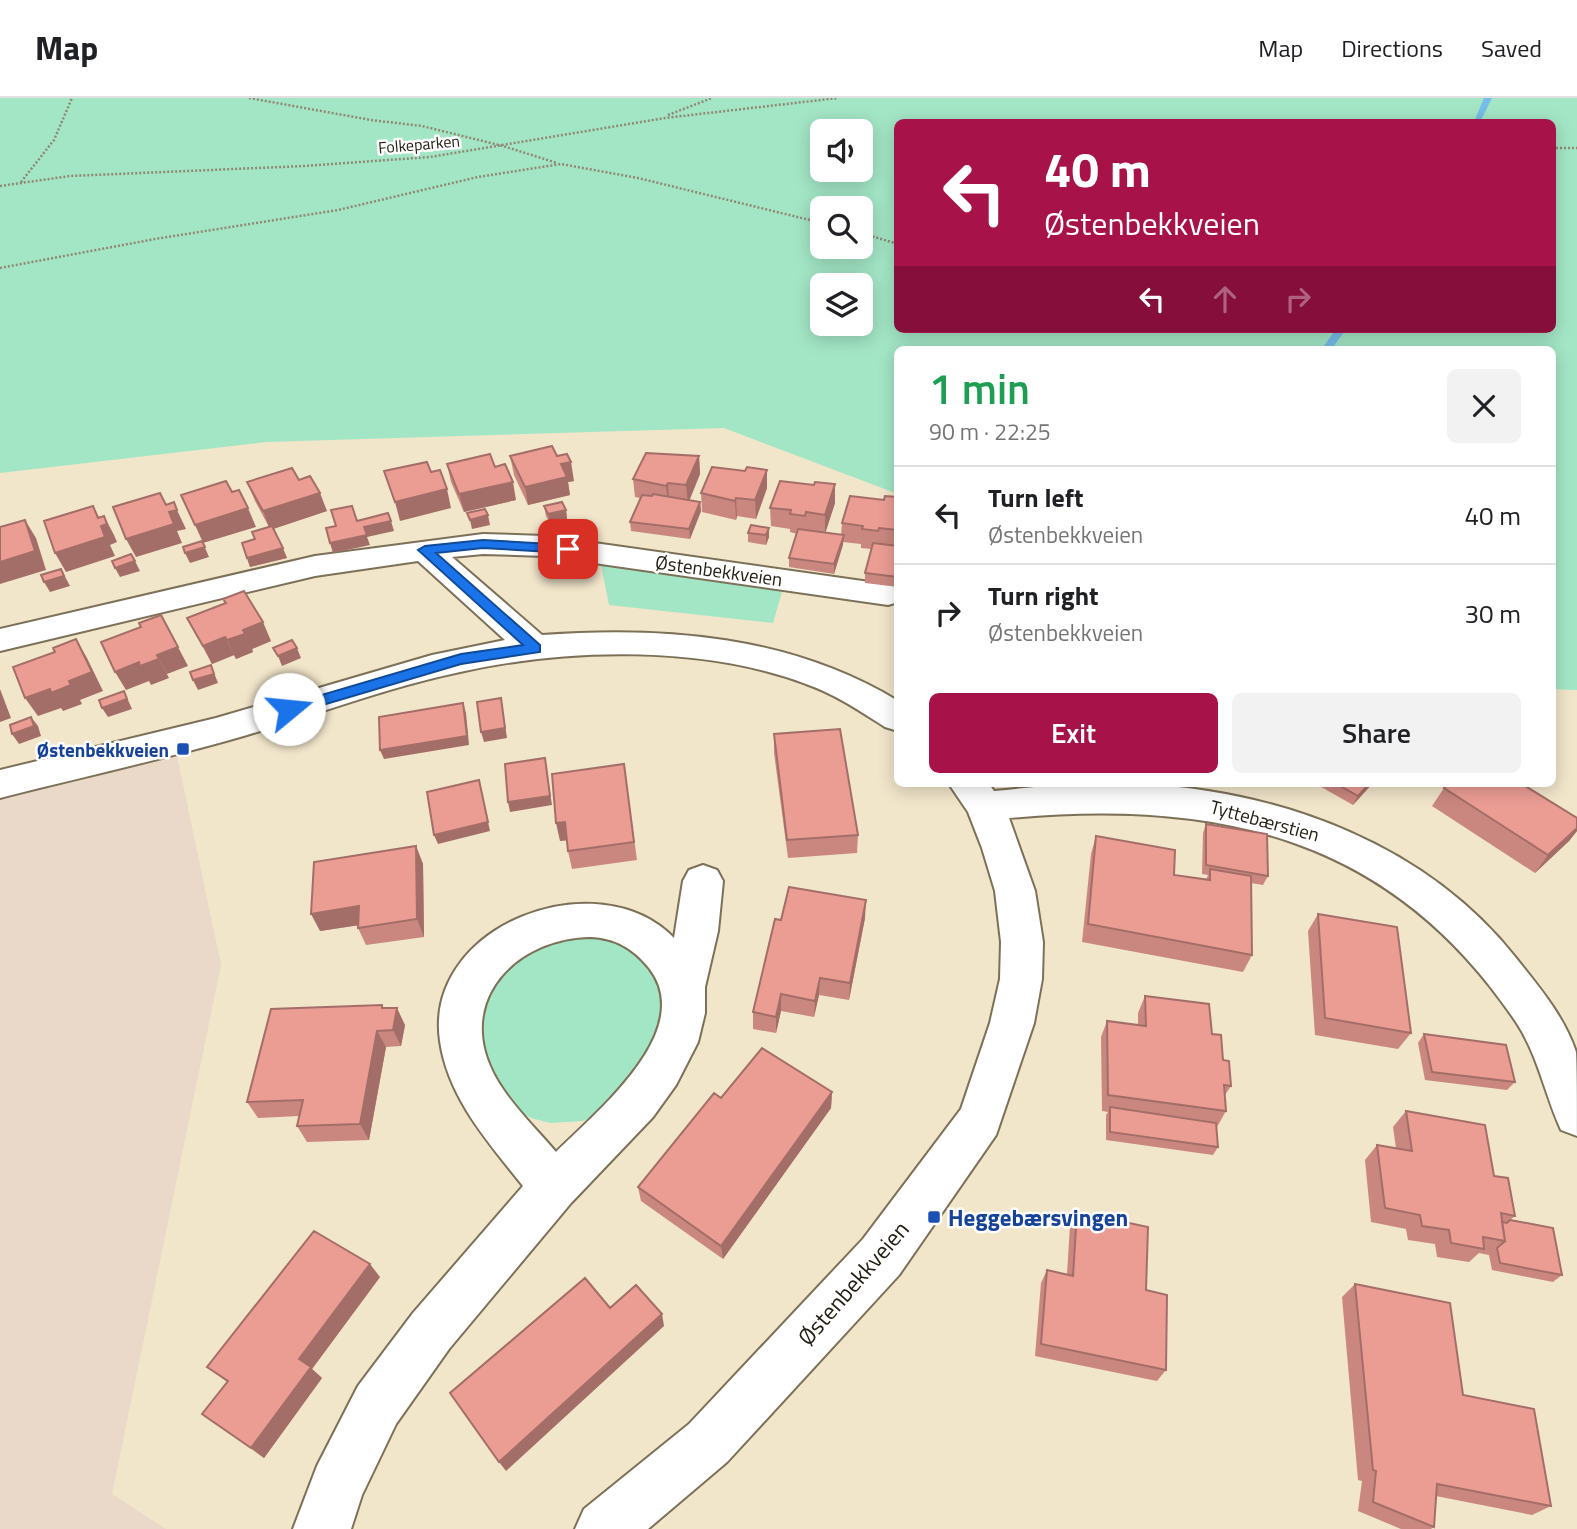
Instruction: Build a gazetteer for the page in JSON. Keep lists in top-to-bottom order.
{
  "streets": {
    "street": ["Østenbekkveien", "Tyttebærstien"],
    "path": ["Folkeparken"]
  },
  "crossings": [
    ["Østenbekkveien", "Tyttebærstien"]
  ],
  "places": {
    "transit": ["Østenbekkveien", "Heggebærsvingen"]
  },
  "page": {
    "header": "Map",
    "nav": ["Map", "Directions", "Saved"],
    "turn": ["40 m", "Østenbekkveien"],
    "heading": ["1 min", "90 m · 22:25"],
    "list": [
      {
        "name": "Turn left",
        "note": "Østenbekkveien",
        "value": "40 m"
      },
      {
        "name": "Turn right",
        "note": "Østenbekkveien",
        "value": "30 m"
      }
    ],
    "buttons": ["Exit", "Share"]
  }
}
